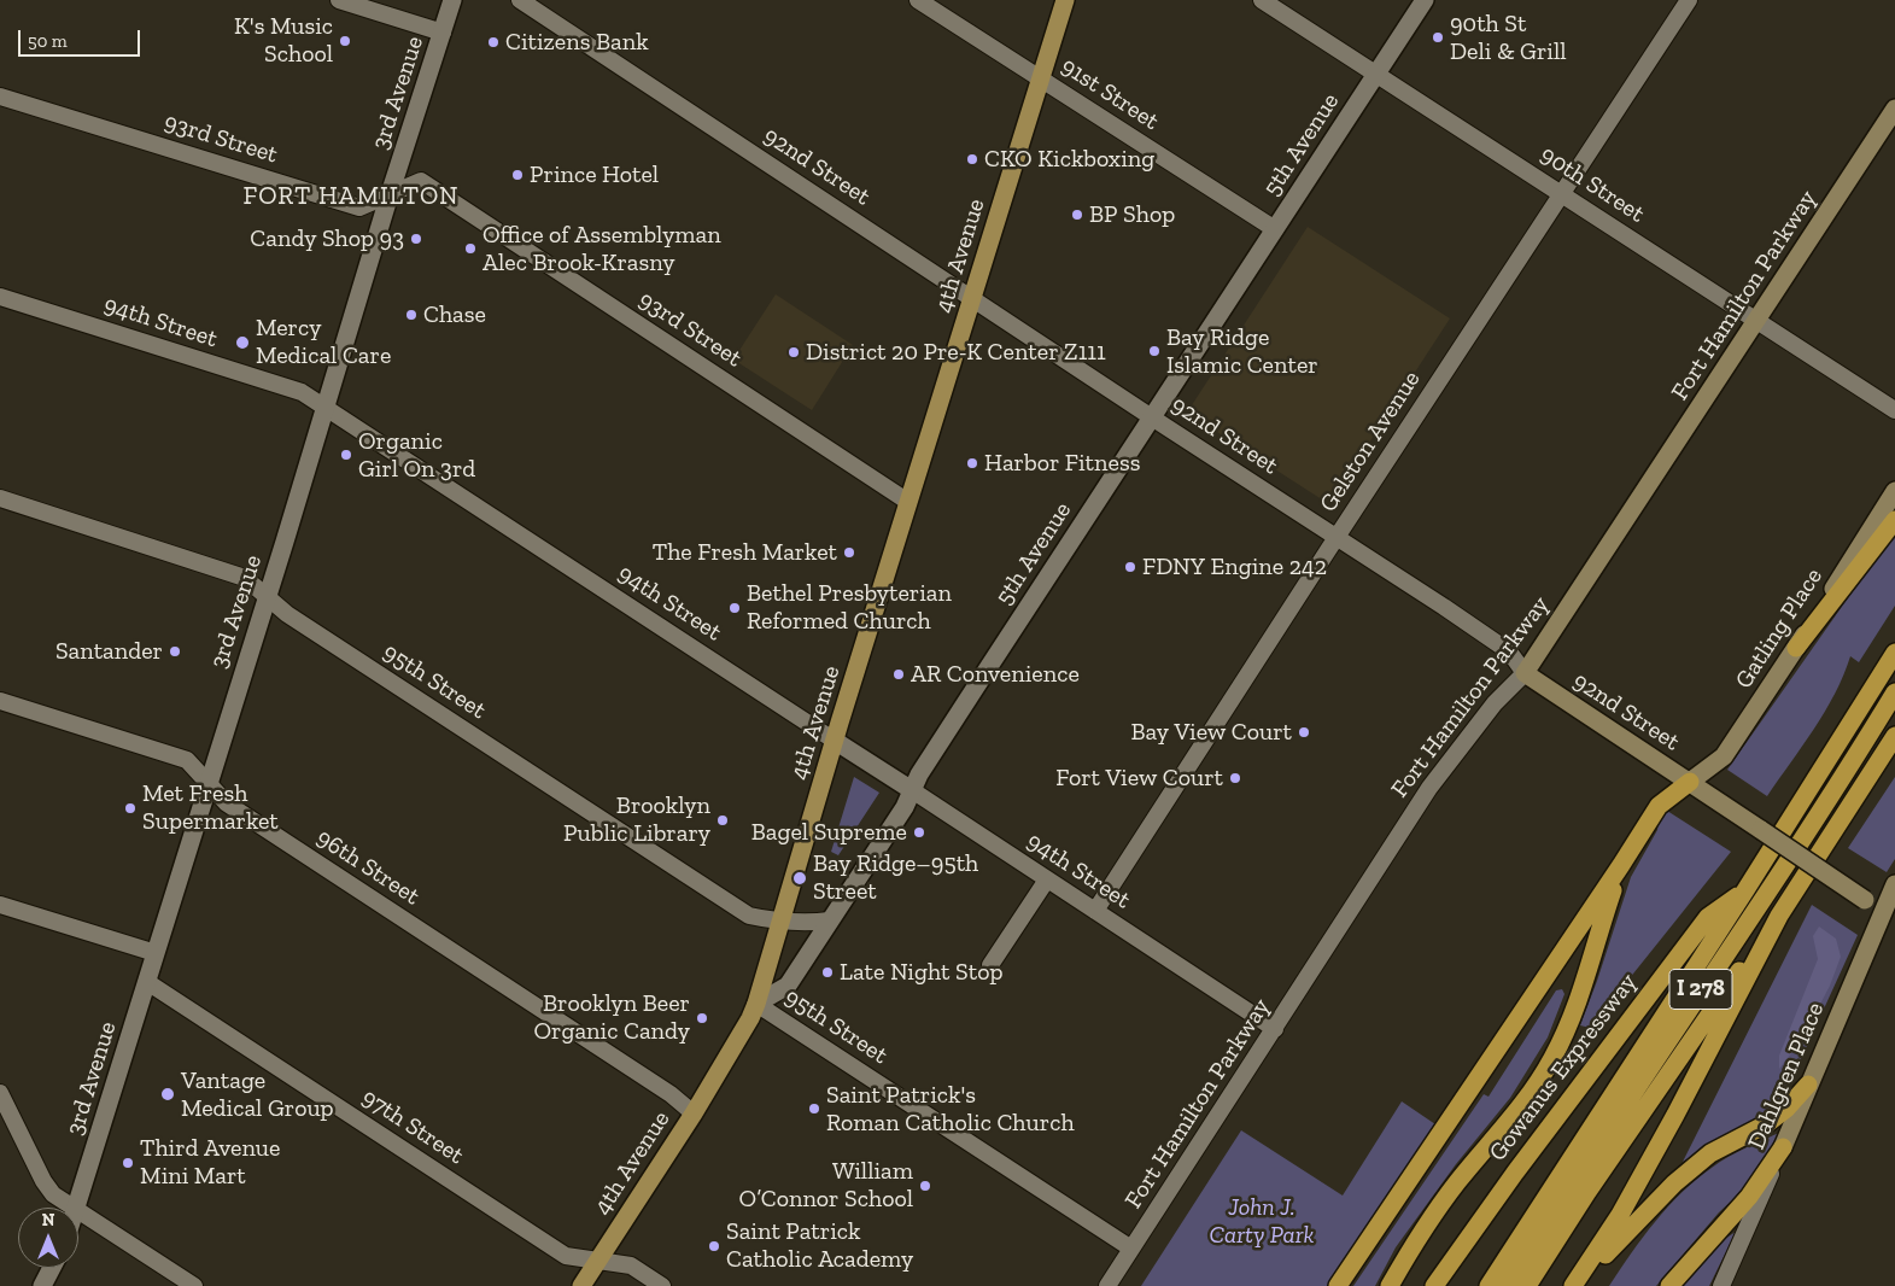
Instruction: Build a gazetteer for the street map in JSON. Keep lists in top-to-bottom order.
{
  "streets": {
    "highway": ["I 278", "Gowanus Expressway"],
    "main road": [
      "92nd Street",
      "4th Avenue",
      "Fort Hamilton Parkway",
      "Gatling Place",
      "Dahlgren Place"
    ],
    "street": [
      "3rd Avenue",
      "91st Street",
      "93rd Street",
      "5th Avenue",
      "90th Street",
      "94th Street",
      "Gelston Avenue",
      "95th Street",
      "96th Street",
      "97th Street"
    ]
  },
  "crossings": [
    ["3rd Avenue", "93rd Street"],
    ["3rd Avenue", "94th Street"],
    ["3rd Avenue", "95th Street"],
    ["3rd Avenue", "96th Street"],
    ["3rd Avenue", "97th Street"],
    ["91st Street", "5th Avenue"],
    ["91st Street", "4th Avenue"],
    ["93rd Street", "4th Avenue"],
    ["5th Avenue", "92nd Street"],
    ["5th Avenue", "90th Street"],
    ["5th Avenue", "4th Avenue"],
    ["5th Avenue", "94th Street"],
    ["5th Avenue", "95th Street"],
    ["92nd Street", "4th Avenue"],
    ["92nd Street", "Fort Hamilton Parkway"],
    ["92nd Street", "Gelston Avenue"],
    ["92nd Street", "Gatling Place"],
    ["92nd Street", "Dahlgren Place"],
    ["90th Street", "Fort Hamilton Parkway"],
    ["90th Street", "Gelston Avenue"],
    ["4th Avenue", "94th Street"],
    ["4th Avenue", "95th Street"],
    ["4th Avenue", "96th Street"],
    ["4th Avenue", "97th Street"],
    ["Fort Hamilton Parkway", "94th Street"],
    ["Fort Hamilton Parkway", "95th Street"],
    ["94th Street", "Gelston Avenue"]
  ],
  "districts": ["FORT HAMILTON"],
  "parks": ["John J. Carty Park"],
  "places": [
    "90th St Deli & Grill",
    "K's Music School",
    "Citizens Bank",
    "CKO Kickboxing",
    "Prince Hotel",
    "BP Shop",
    "Candy Shop 93",
    "Office of Assemblyman Alec Brook-Krasny",
    "Chase",
    "Mercy Medical Care",
    "Bay Ridge Islamic Center",
    "District 20 Pre-K Center Z111",
    "Organic Girl On 3rd",
    "Harbor Fitness",
    "The Fresh Market",
    "FDNY Engine 242",
    "Bethel Presbyterian Reformed Church",
    "Santander",
    "AR Convenience",
    "Bay View Court",
    "Fort View Court",
    "Met Fresh Supermarket",
    "Brooklyn Public Library",
    "Bagel Supreme",
    "Bay Ridge–95th Street",
    "Late Night Stop",
    "Brooklyn Beer Organic Candy",
    "Vantage Medical Group",
    "Saint Patrick's Roman Catholic Church",
    "Third Avenue Mini Mart",
    "William O’Connor School",
    "Saint Patrick Catholic Academy"
  ],
  "scale_bar": "50 m",
  "north": "top"
}
